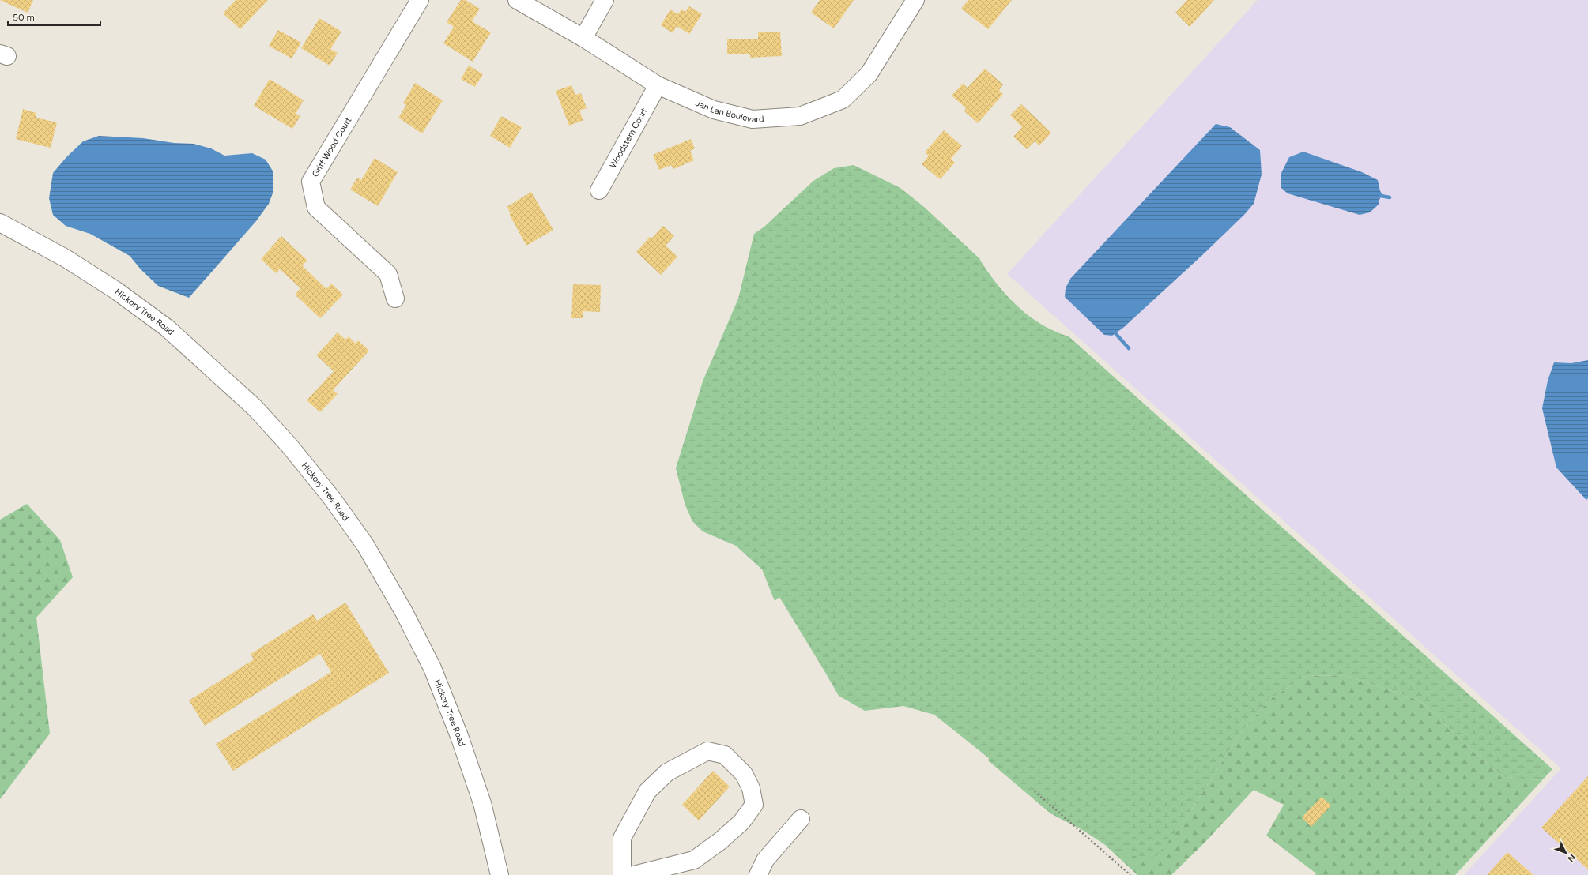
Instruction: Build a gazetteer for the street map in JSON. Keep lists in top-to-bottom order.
{
  "streets": {
    "street": [
      "Jan Lan Boulevard",
      "Woodstem Court",
      "Griff Wood Court",
      "Hickory Tree Road"
    ]
  },
  "crossings": [
    ["Jan Lan Boulevard", "Woodstem Court"]
  ],
  "scale_bar": "50 m",
  "north": "bottom right"
}
